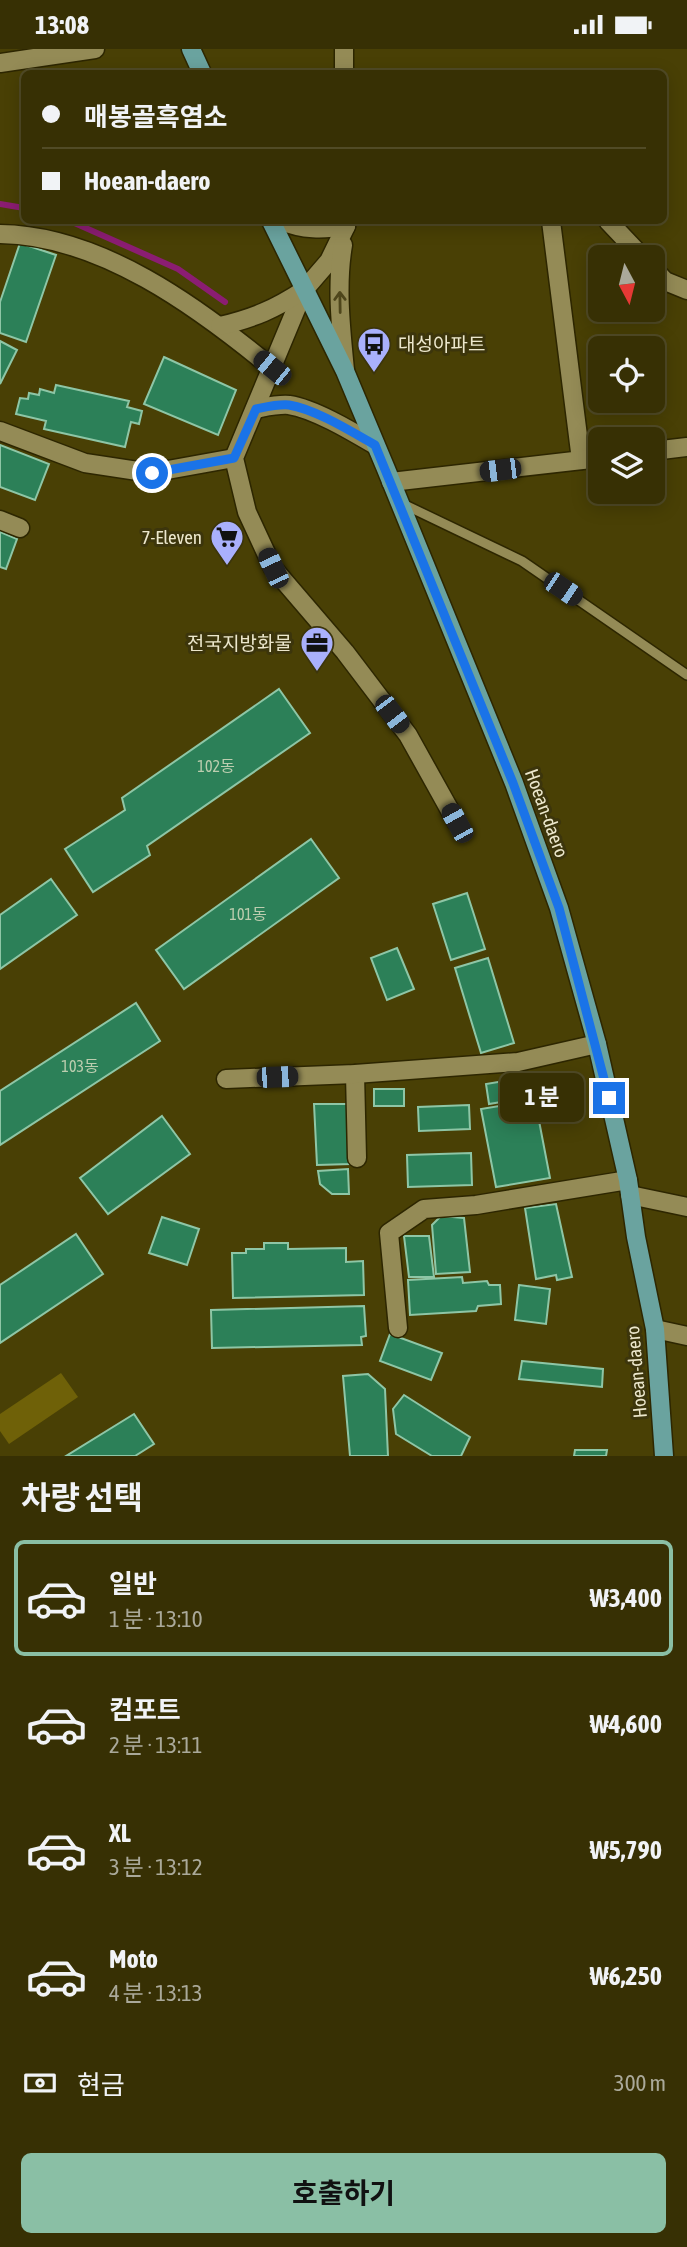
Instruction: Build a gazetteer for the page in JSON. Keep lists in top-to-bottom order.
{
  "streets": {
    "main road": ["Hoean-daero"]
  },
  "places": {
    "bus stop": ["대성아파트"],
    "supermarket": ["7-Eleven"],
    "office": ["전국지방화물"]
  },
  "house_numbers": ["102동", "101동", "103동"],
  "north": "bottom",
  "page": {
    "status": "13:08",
    "banner": ["매봉골흑염소", "Hoean-daero"],
    "bubble": "1 분",
    "heading": "차량 선택",
    "list": [
      {
        "name": "일반",
        "note": "1 분 · 13:10",
        "value": "₩3,400"
      },
      {
        "name": "컴포트",
        "note": "2 분 · 13:11",
        "value": "₩4,600"
      },
      {
        "name": "XL",
        "note": "3 분 · 13:12",
        "value": "₩5,790"
      },
      {
        "name": "Moto",
        "note": "4 분 · 13:13",
        "value": "₩6,250"
      }
    ],
    "pay": ["현금", "300 m"],
    "buttons": "호출하기"
  }
}
